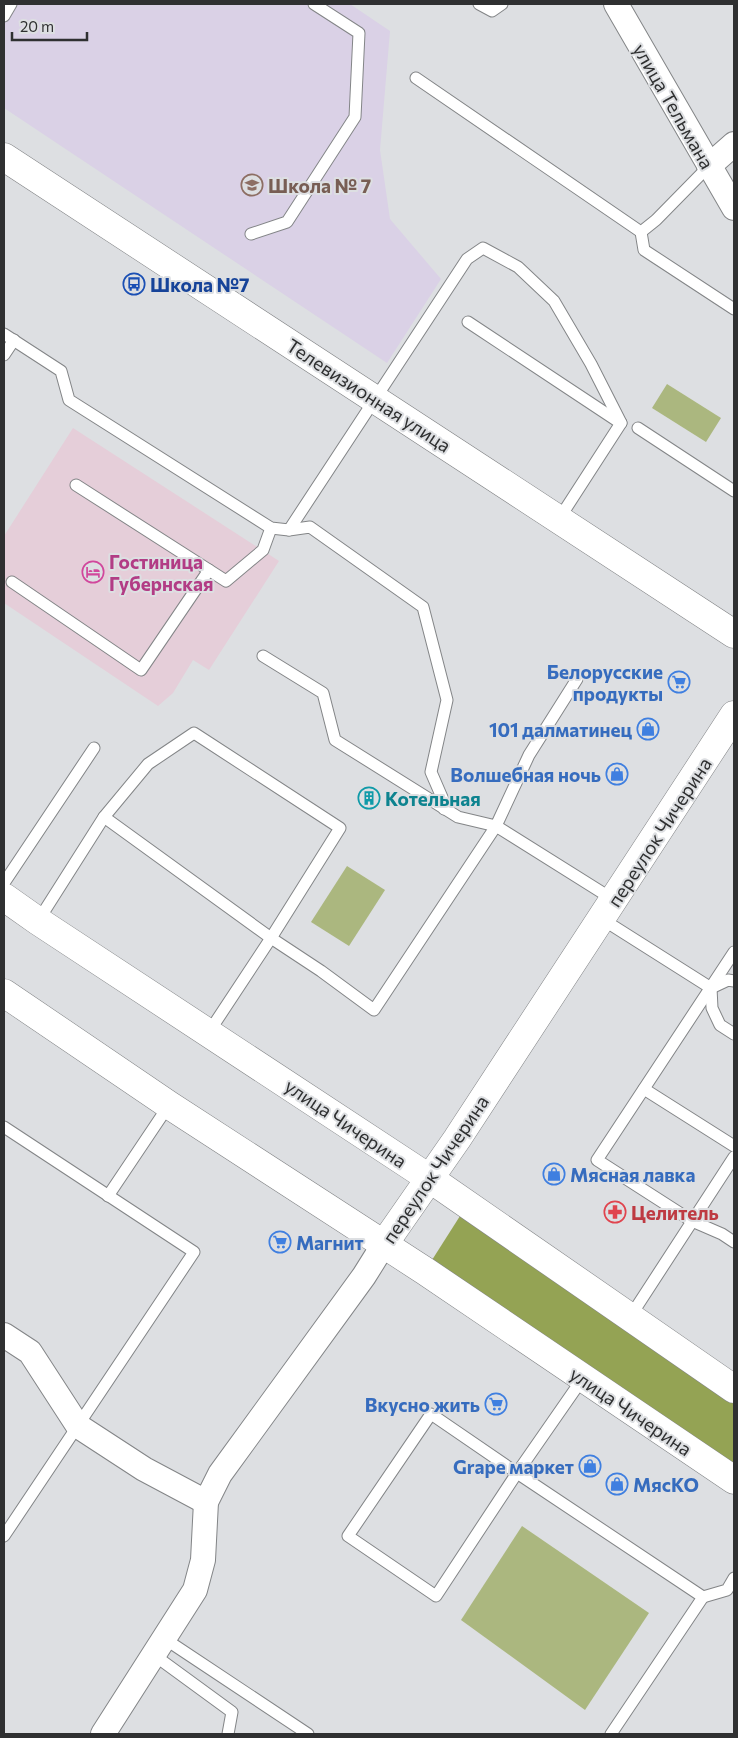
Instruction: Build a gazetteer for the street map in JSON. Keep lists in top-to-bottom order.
{
  "streets": {
    "street": [
      "улица Тельмана",
      "Телевизионная улица",
      "переулок Чичерина",
      "улица Чичерина"
    ]
  },
  "crossings": [
    ["переулок Чичерина", "улица Чичерина"]
  ],
  "places": {
    "school or university": ["Школа № 7"],
    "bus stop": ["Школа №7"],
    "hotel": ["Гостиница Губернская"],
    "supermarket": ["Белорусские продукты", "Магнит", "Вкусно жить"],
    "shop": [
      "101 далматинец",
      "Волшебная ночь",
      "Мясная лавка",
      "Grape маркет",
      "МясКО"
    ],
    "building": ["Котельная"],
    "pharmacy": ["Целитель"]
  },
  "scale_bar": "20 m"
}
